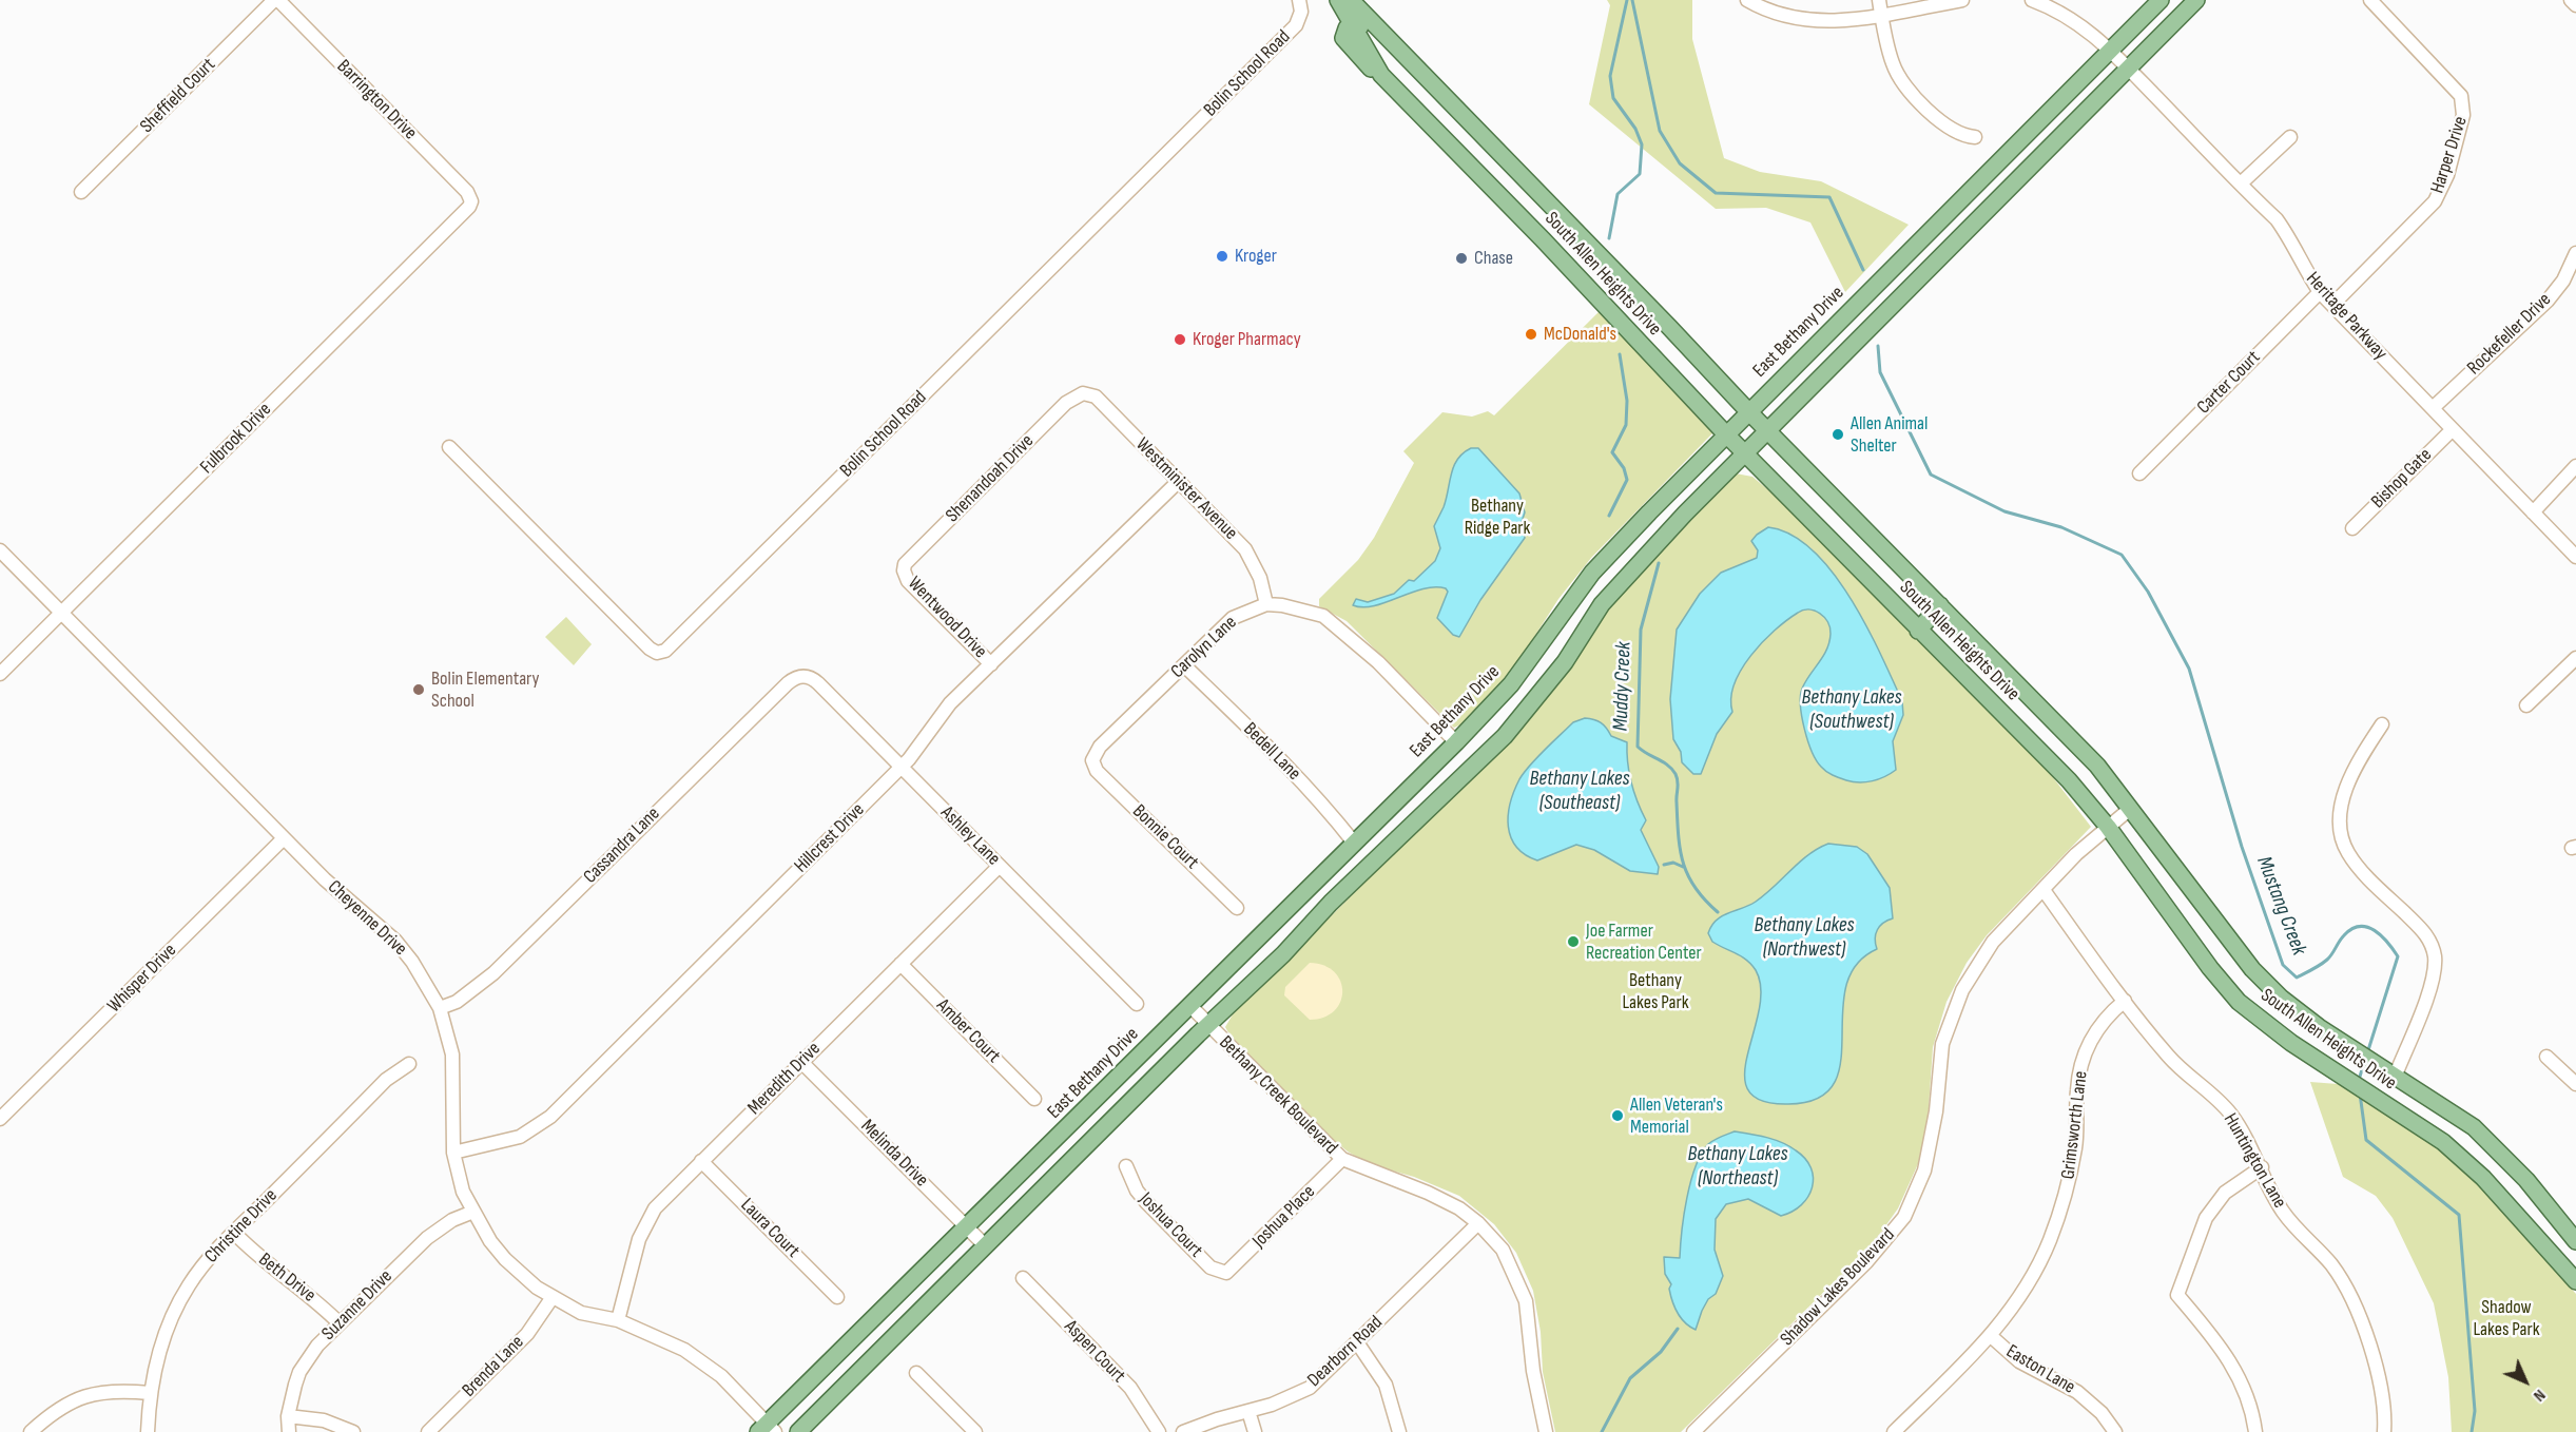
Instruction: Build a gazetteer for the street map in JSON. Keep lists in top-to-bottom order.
{
  "streets": {
    "main road": ["South Allen Heights Drive", "East Bethany Drive"],
    "street": [
      "Bolin School Road",
      "Sheffield Court",
      "Barrington Drive",
      "Harper Drive",
      "Heritage Parkway",
      "Rockefeller Drive",
      "Carter Court",
      "Fulbrook Drive",
      "Shenandoah Drive",
      "Bishop Gate",
      "Westminister Avenue",
      "Wentwood Drive",
      "Carolyn Lane",
      "Bedell Lane",
      "Ashley Lane",
      "Bonnie Court",
      "Hillcrest Drive",
      "Cassandra Lane",
      "Cheyenne Drive",
      "Whisper Drive",
      "Amber Court",
      "Meredith Drive",
      "Bethany Creek Boulevard",
      "Grimsworth Lane",
      "Melinda Drive",
      "Huntington Lane",
      "Joshua Place",
      "Joshua Court",
      "Christine Drive",
      "Laura Court",
      "Beth Drive",
      "Shadow Lakes Boulevard",
      "Suzanne Drive",
      "Aspen Court",
      "Dearborn Road",
      "Brenda Lane",
      "Easton Lane"
    ]
  },
  "crossings": [
    ["Sheffield Court", "Barrington Drive"],
    ["Barrington Drive", "Fulbrook Drive"],
    ["Harper Drive", "Heritage Parkway"],
    ["South Allen Heights Drive", "East Bethany Drive"],
    ["South Allen Heights Drive", "Shadow Lakes Boulevard"],
    ["Heritage Parkway", "East Bethany Drive"],
    ["Heritage Parkway", "Rockefeller Drive"],
    ["Heritage Parkway", "Carter Court"],
    ["Heritage Parkway", "Bishop Gate"],
    ["East Bethany Drive", "Bedell Lane"],
    ["East Bethany Drive", "Cheyenne Drive"],
    ["East Bethany Drive", "Bethany Creek Boulevard"],
    ["East Bethany Drive", "Melinda Drive"],
    ["Fulbrook Drive", "Cheyenne Drive"],
    ["Shenandoah Drive", "Westminister Avenue"],
    ["Shenandoah Drive", "Wentwood Drive"],
    ["Westminister Avenue", "Carolyn Lane"],
    ["Westminister Avenue", "Hillcrest Drive"],
    ["Wentwood Drive", "Hillcrest Drive"],
    ["Carolyn Lane", "Bedell Lane"],
    ["Carolyn Lane", "Bonnie Court"],
    ["Ashley Lane", "Hillcrest Drive"],
    ["Ashley Lane", "Cassandra Lane"],
    ["Ashley Lane", "Meredith Drive"],
    ["Hillcrest Drive", "Cheyenne Drive"],
    ["Cassandra Lane", "Cheyenne Drive"],
    ["Cheyenne Drive", "Whisper Drive"],
    ["Cheyenne Drive", "Meredith Drive"],
    ["Cheyenne Drive", "Suzanne Drive"],
    ["Cheyenne Drive", "Brenda Lane"],
    ["Amber Court", "Meredith Drive"],
    ["Meredith Drive", "Melinda Drive"],
    ["Meredith Drive", "Laura Court"],
    ["Bethany Creek Boulevard", "Joshua Place"],
    ["Bethany Creek Boulevard", "Dearborn Road"],
    ["Grimsworth Lane", "Huntington Lane"],
    ["Grimsworth Lane", "Easton Lane"],
    ["Huntington Lane", "Shadow Lakes Boulevard"],
    ["Joshua Place", "Joshua Court"],
    ["Christine Drive", "Beth Drive"],
    ["Beth Drive", "Suzanne Drive"]
  ],
  "water": [
    "Muddy Creek",
    "Bethany Lakes (Southwest)",
    "Bethany Lakes (Southeast)",
    "Mustang Creek",
    "Bethany Lakes (Northwest)",
    "Bethany Lakes (Northeast)"
  ],
  "parks": ["Bethany Ridge Park", "Bethany Lakes Park", "Shadow Lakes Park"],
  "places": [
    "Kroger",
    "Chase",
    "McDonald's",
    "Kroger Pharmacy",
    "Allen Animal Shelter",
    "Bolin Elementary School",
    "Joe Farmer Recreation Center",
    "Allen Veteran's Memorial"
  ],
  "north": "bottom right"
}
